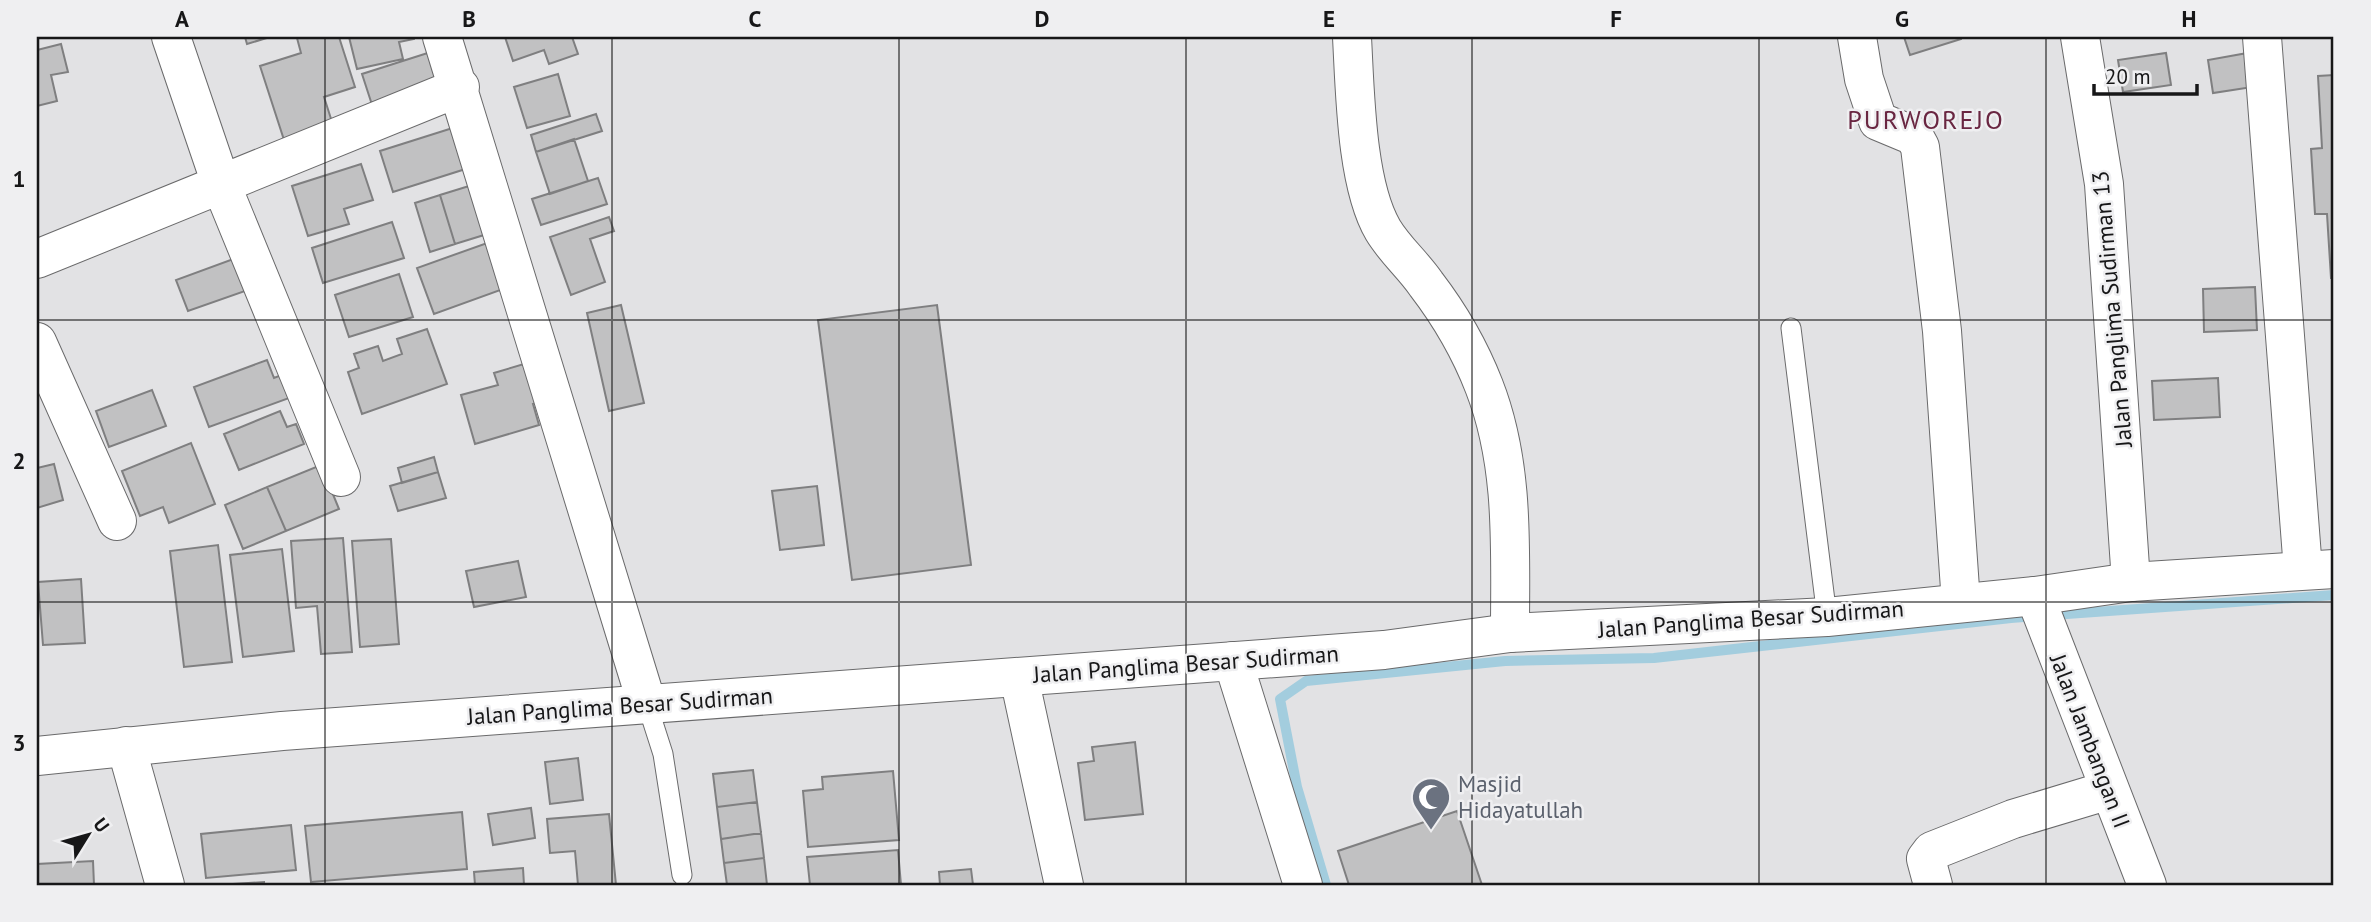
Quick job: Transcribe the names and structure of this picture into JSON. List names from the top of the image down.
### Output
{
  "streets": {
    "street": ["Jalan Panglima Sudirman 13", "Jalan Panglima Besar Sudirman", "Jalan Jambangan II"]
  },
  "crossings": [
    ["Jalan Panglima Sudirman 13", "Jalan Panglima Besar Sudirman"],
    ["Jalan Panglima Besar Sudirman", "Jalan Jambangan II"]
  ],
  "districts": ["PURWOREJO"],
  "places": {
    "mosque": ["Masjid Hidayatullah"]
  },
  "scale_bar": "20 m",
  "north": "top right",
  "grid": {
    "columns": [
      "A",
      "B",
      "C",
      "D",
      "E",
      "F",
      "G",
      "H"
    ],
    "rows": ["1", "2", "3"]
  }
}
